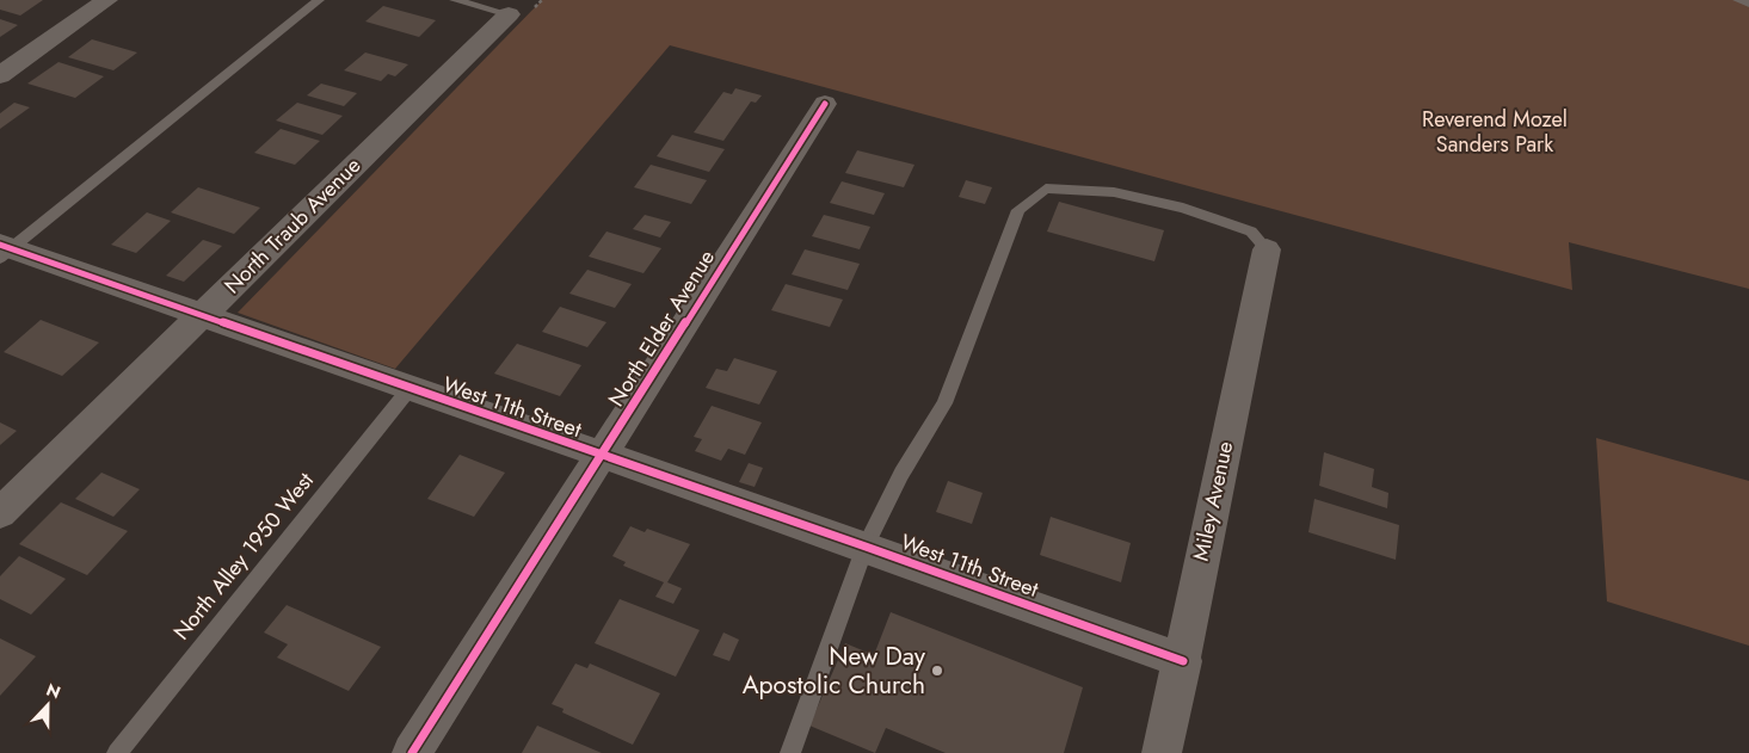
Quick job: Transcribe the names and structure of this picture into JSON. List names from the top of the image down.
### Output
{
  "streets": {
    "street": [
      "North Traub Avenue",
      "North Elder Avenue",
      "West 11th Street",
      "Miley Avenue"
    ],
    "lane": ["North Alley 1950 West"]
  },
  "crossings": [
    ["North Traub Avenue", "West 11th Street"],
    ["North Elder Avenue", "West 11th Street"],
    ["West 11th Street", "Miley Avenue"],
    ["West 11th Street", "North Alley 1950 West"]
  ],
  "parks": ["Reverend Mozel Sanders Park"],
  "places": ["New Day Apostolic Church"],
  "north": "top"
}
